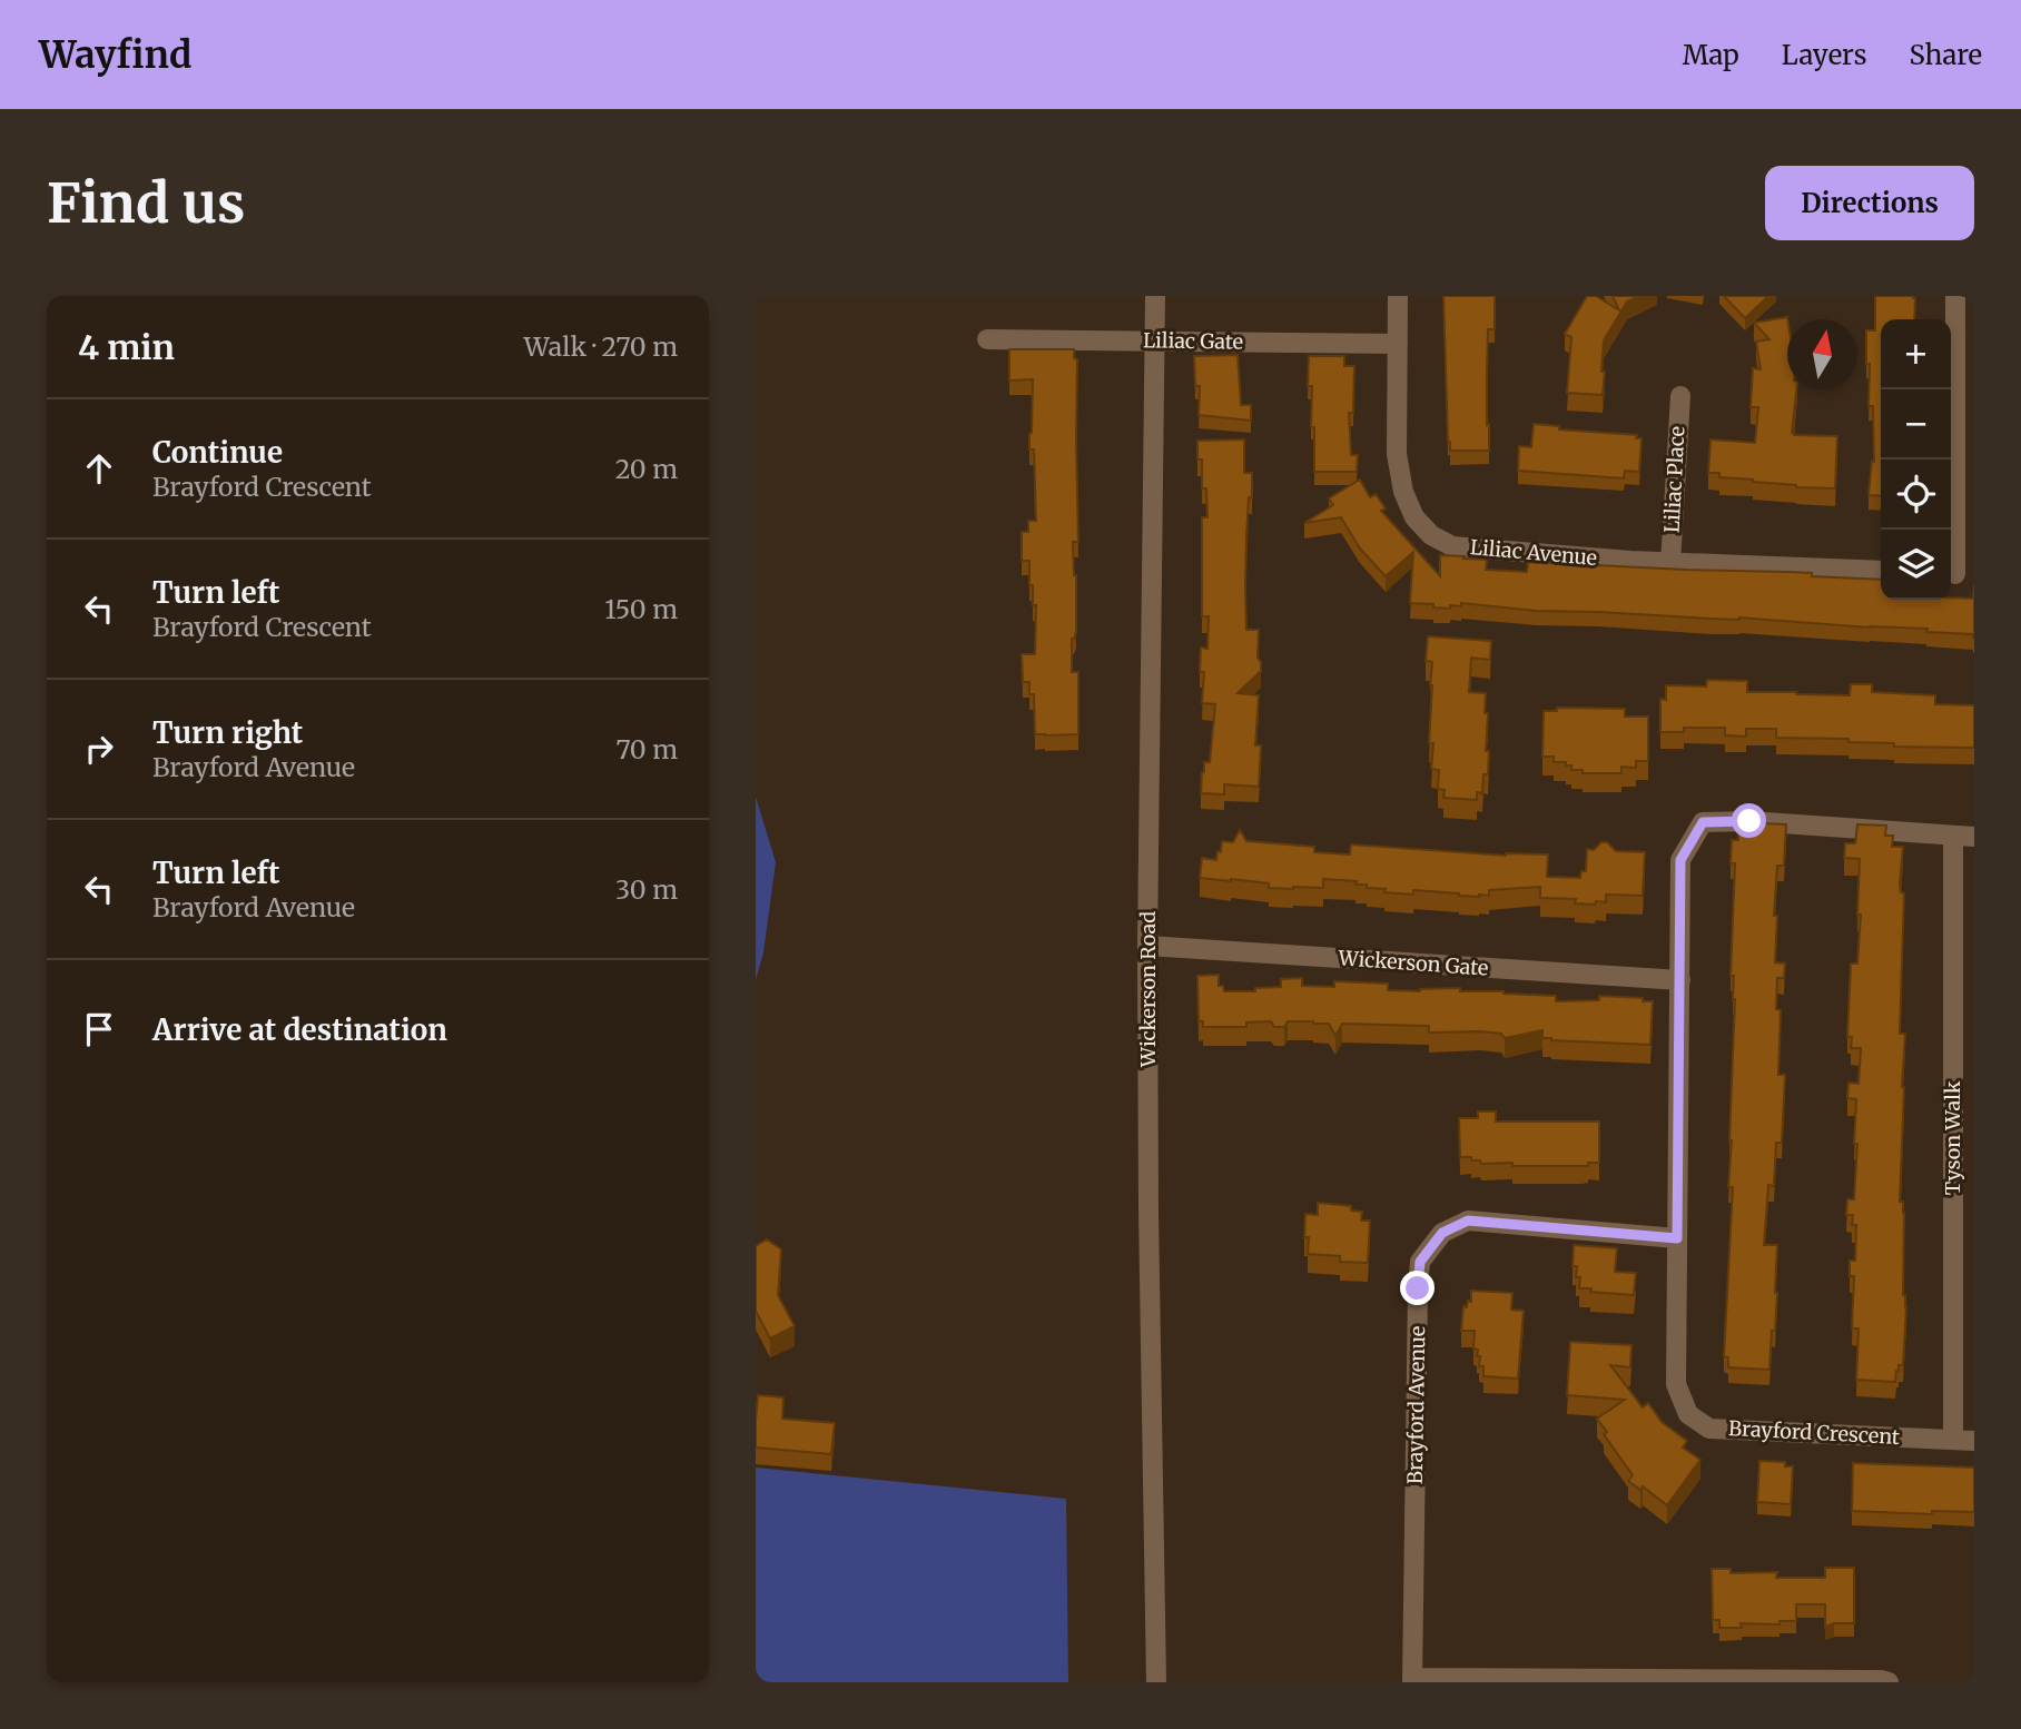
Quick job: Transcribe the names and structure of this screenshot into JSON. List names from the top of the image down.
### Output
{
  "streets": {
    "street": [
      "Liliac Gate",
      "Liliac Place",
      "Liliac Avenue",
      "Wickerson Gate",
      "Wickerson Road",
      "Tyson Walk",
      "Brayford Avenue",
      "Brayford Crescent"
    ]
  },
  "crossings": [
    ["Liliac Gate", "Liliac Avenue"],
    ["Liliac Gate", "Wickerson Road"],
    ["Liliac Place", "Liliac Avenue"],
    ["Wickerson Gate", "Wickerson Road"],
    ["Wickerson Gate", "Brayford Crescent"],
    ["Tyson Walk", "Brayford Crescent"],
    ["Brayford Avenue", "Brayford Crescent"]
  ],
  "north": "top",
  "page": {
    "header": "Wayfind",
    "nav": ["Map", "Layers", "Share"],
    "buttons": "Directions",
    "title": "Find us",
    "heading": ["4 min", "Walk · 270 m"],
    "map_buttons": ["+", "−"],
    "list": [
      ["Continue", "Brayford Crescent", "20 m"],
      ["Turn left", "Brayford Crescent", "150 m"],
      ["Turn right", "Brayford Avenue", "70 m"],
      ["Turn left", "Brayford Avenue", "30 m"],
      "Arrive at destination"
    ]
  }
}
